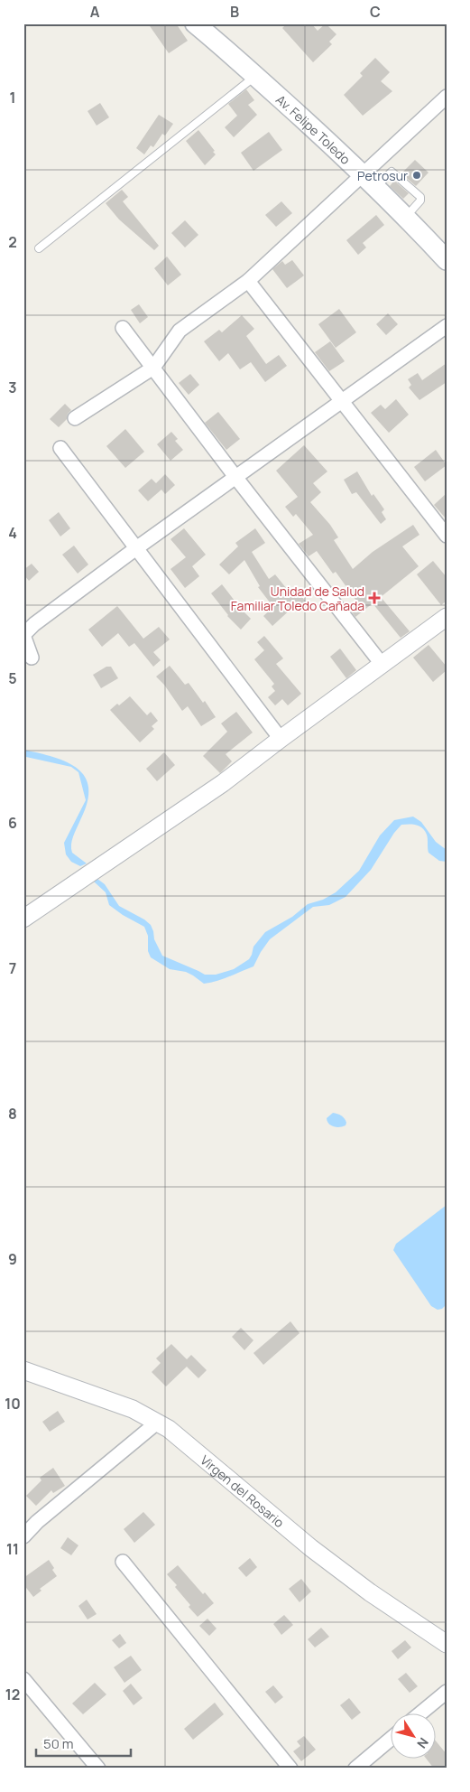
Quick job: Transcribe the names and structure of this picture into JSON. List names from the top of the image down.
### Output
{
  "streets": {
    "main road": ["Av. Felipe Toledo"],
    "street": ["Virgen del Rosario"]
  },
  "places": {
    "other": ["Petrosur"],
    "health": ["Unidad de Salud Familiar Toledo Cañada"]
  },
  "scale_bar": "50 m",
  "north": "bottom right",
  "grid": {
    "columns": ["A", "B", "C"],
    "rows": [
      "1",
      "2",
      "3",
      "4",
      "5",
      "6",
      "7",
      "8",
      "9",
      "10",
      "11",
      "12"
    ]
  }
}
